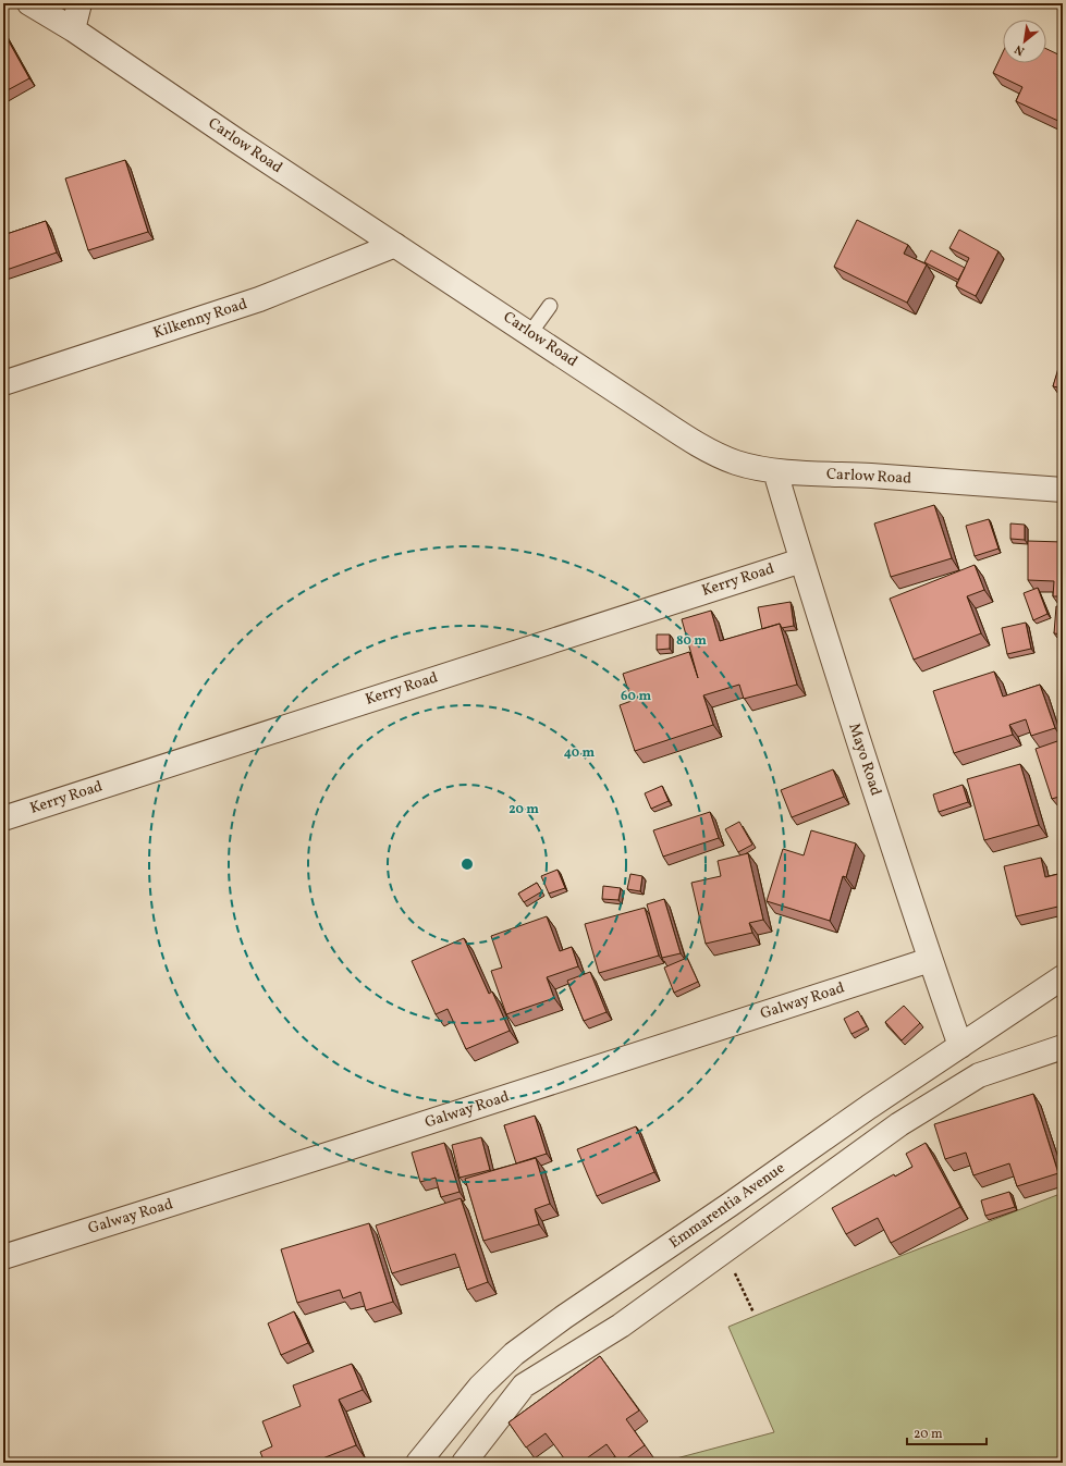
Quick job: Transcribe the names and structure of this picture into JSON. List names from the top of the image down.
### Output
{
  "streets": {
    "street": [
      "Carlow Road",
      "Kilkenny Road",
      "Kerry Road",
      "Mayo Road",
      "Galway Road",
      "Emmarentia Avenue"
    ]
  },
  "crossings": [
    ["Carlow Road", "Kilkenny Road"],
    ["Carlow Road", "Mayo Road"],
    ["Kerry Road", "Mayo Road"],
    ["Mayo Road", "Galway Road"],
    ["Mayo Road", "Emmarentia Avenue"]
  ],
  "scale_bar": "20 m",
  "north": "bottom left",
  "rings": [
    "80 m",
    "60 m",
    "40 m",
    "20 m"
  ]
}
